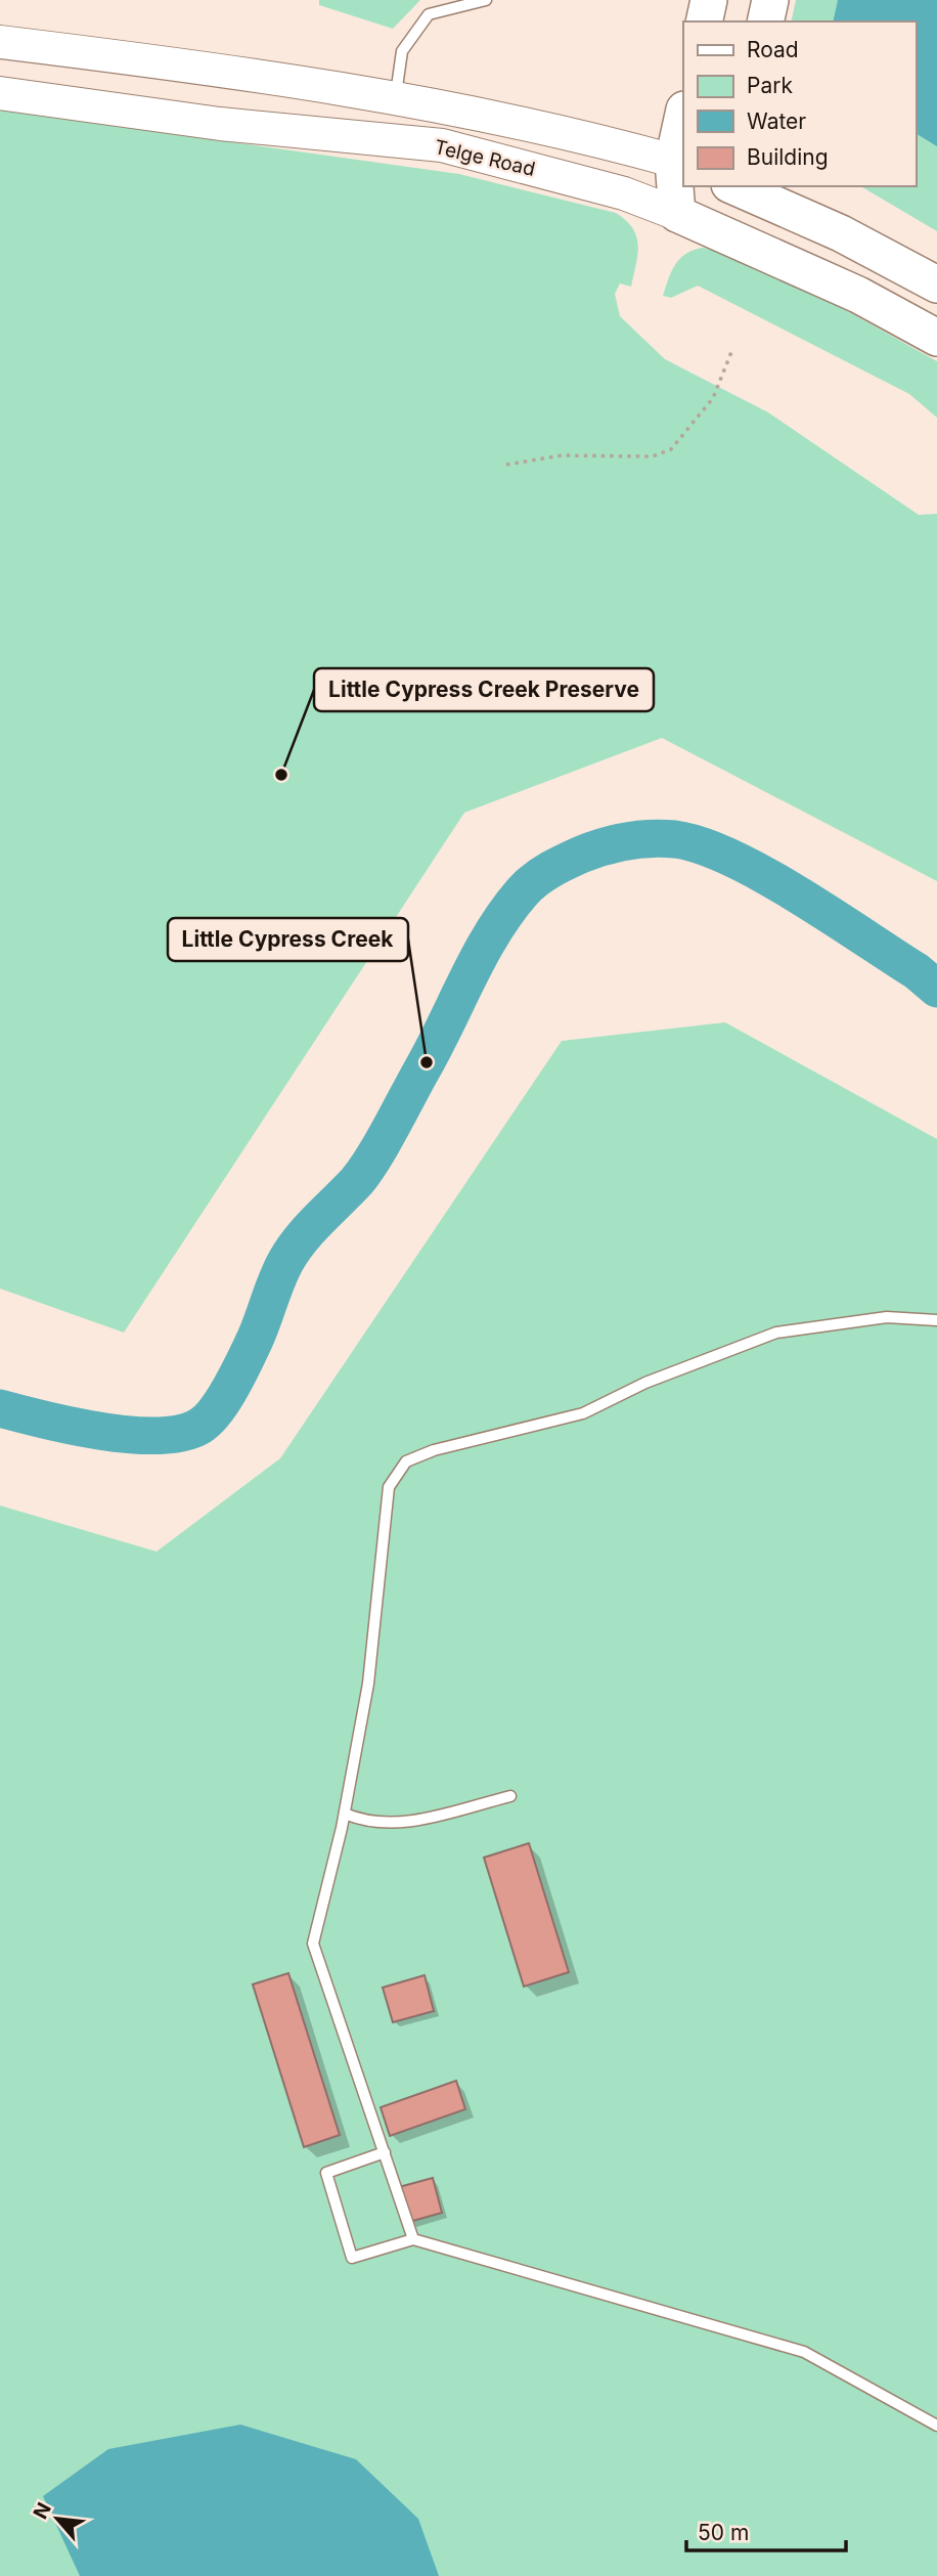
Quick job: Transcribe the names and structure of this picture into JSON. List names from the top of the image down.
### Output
{
  "streets": {
    "main road": ["Telge Road"]
  },
  "places": ["Little Cypress Creek Preserve", "Little Cypress Creek"],
  "legend": [
    "Road",
    "Park",
    "Water",
    "Building"
  ],
  "scale_bar": "50 m",
  "north": "top left"
}
